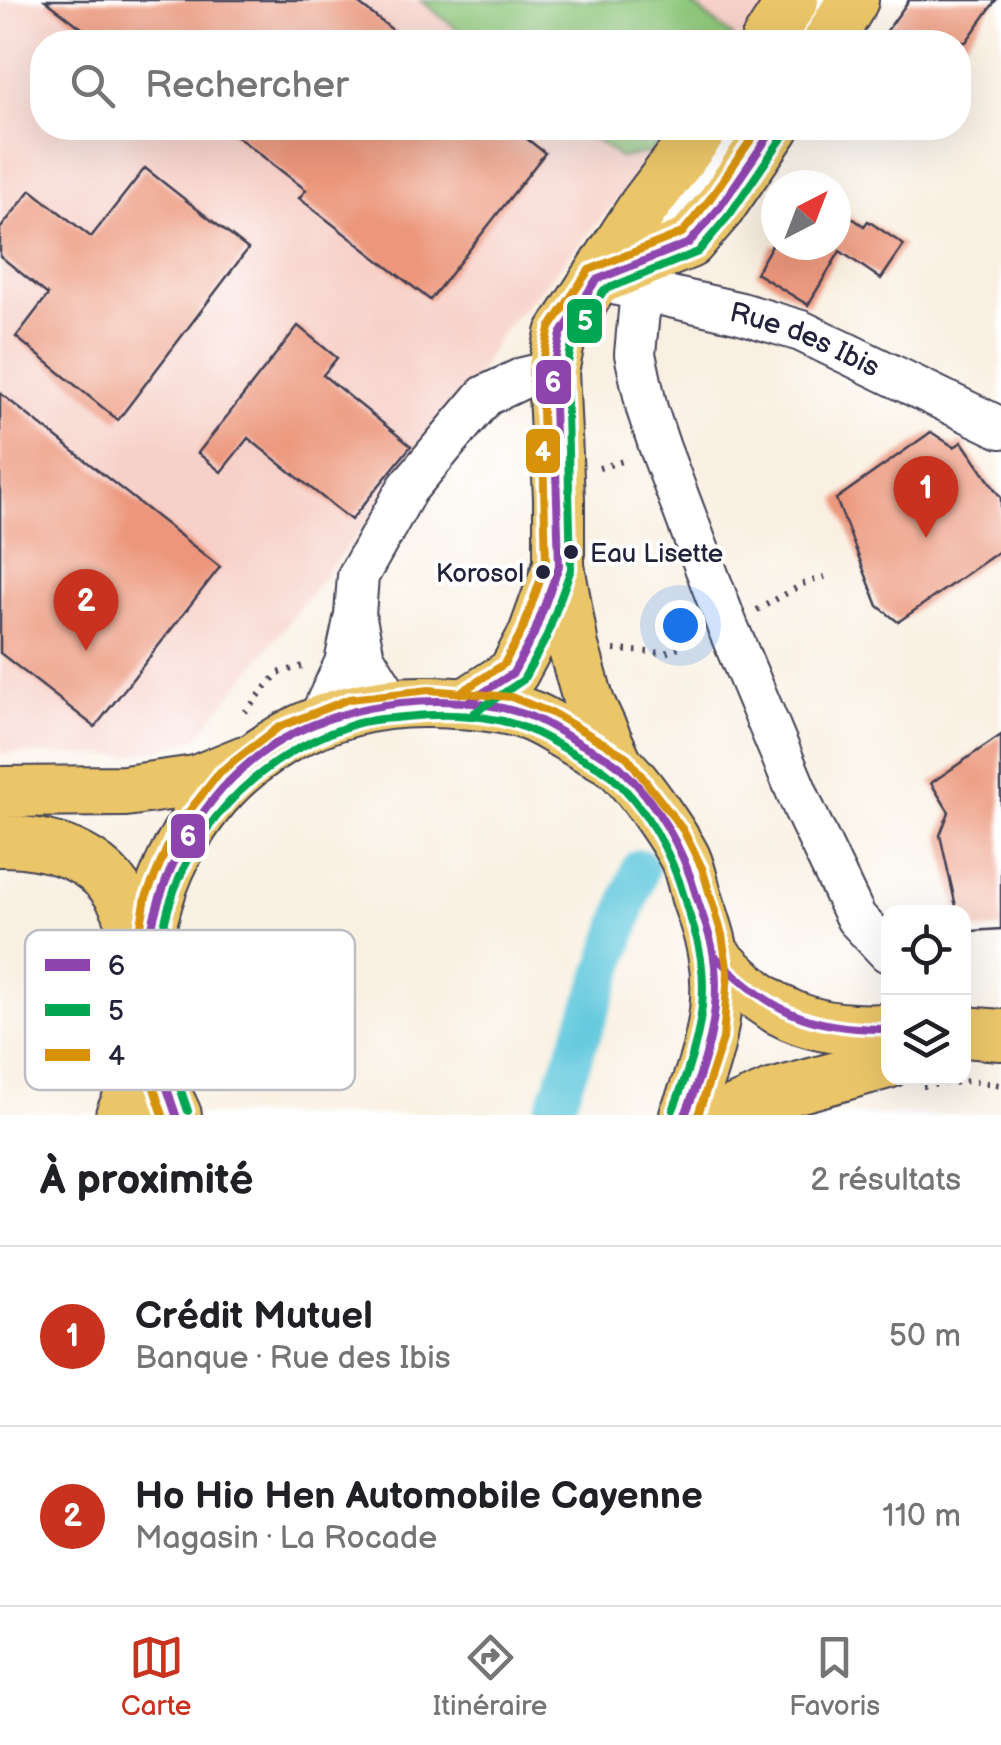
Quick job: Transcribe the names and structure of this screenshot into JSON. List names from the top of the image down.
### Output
{
  "streets": {
    "street": ["Rue des Ibis"]
  },
  "places": ["Eau Lisette", "Korosol"],
  "lines": ["transit line 6", "transit line 5", "transit line 4"],
  "legend": ["6", "5", "4"],
  "north": "top right",
  "page": {
    "search": "Rechercher",
    "pins": ["1", "2"],
    "heading": ["À proximité", "2 résultats"],
    "list": [
      {
        "mark": "1",
        "name": "Crédit Mutuel",
        "note": "Banque · Rue des Ibis",
        "value": "50 m"
      },
      {
        "mark": "2",
        "name": "Ho Hio Hen Automobile Cayenne",
        "note": "Magasin · La Rocade",
        "value": "110 m"
      }
    ],
    "nav": ["Carte", "Itinéraire", "Favoris"]
  }
}
